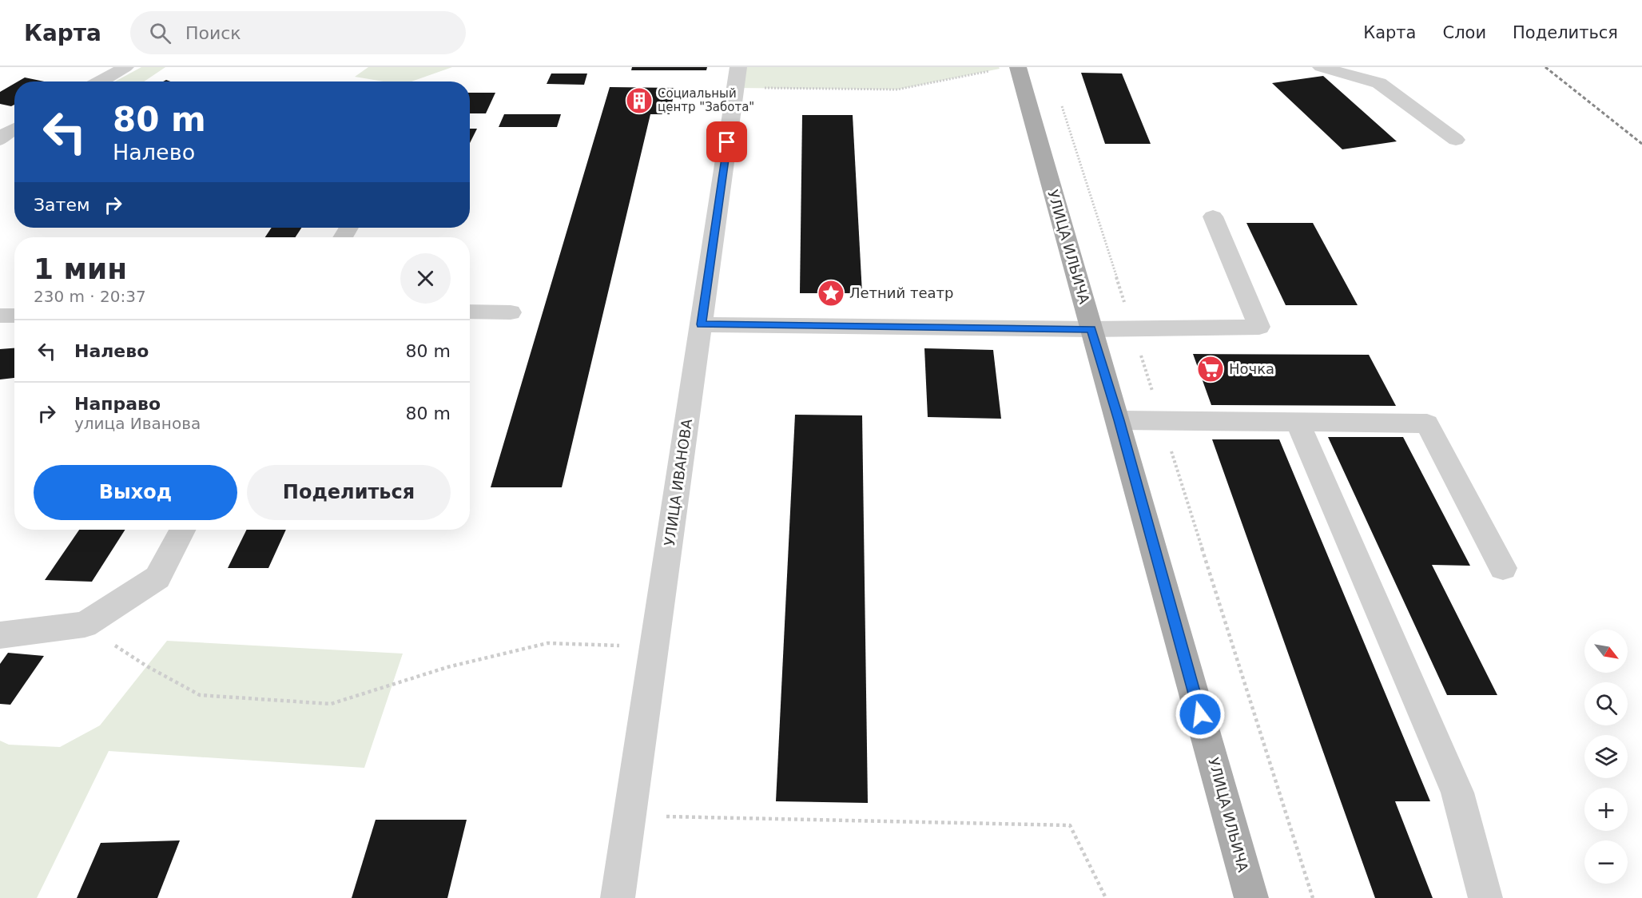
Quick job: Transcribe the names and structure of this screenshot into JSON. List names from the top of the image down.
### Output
{
  "streets": {
    "main road": ["УЛИЦА ИЛЬИЧА"],
    "street": ["УЛИЦА ИВАНОВА"]
  },
  "places": {
    "building": ["Социальный центр \"Забота\""],
    "place": ["Летний театр"],
    "supermarket": ["Ночка"]
  },
  "north": "bottom right",
  "page": {
    "header": "Карта",
    "search": "Поиск",
    "nav": ["Карта", "Слои", "Поделиться"],
    "turn": ["80 m", "Налево"],
    "then": "Затем",
    "heading": ["1 мин", "230 m · 20:37"],
    "list": [
      {
        "name": "Налево",
        "value": "80 m"
      },
      {
        "name": "Направо",
        "note": "улица Иванова",
        "value": "80 m"
      }
    ],
    "buttons": ["Выход", "Поделиться"],
    "map_buttons": ["+", "−"]
  }
}
